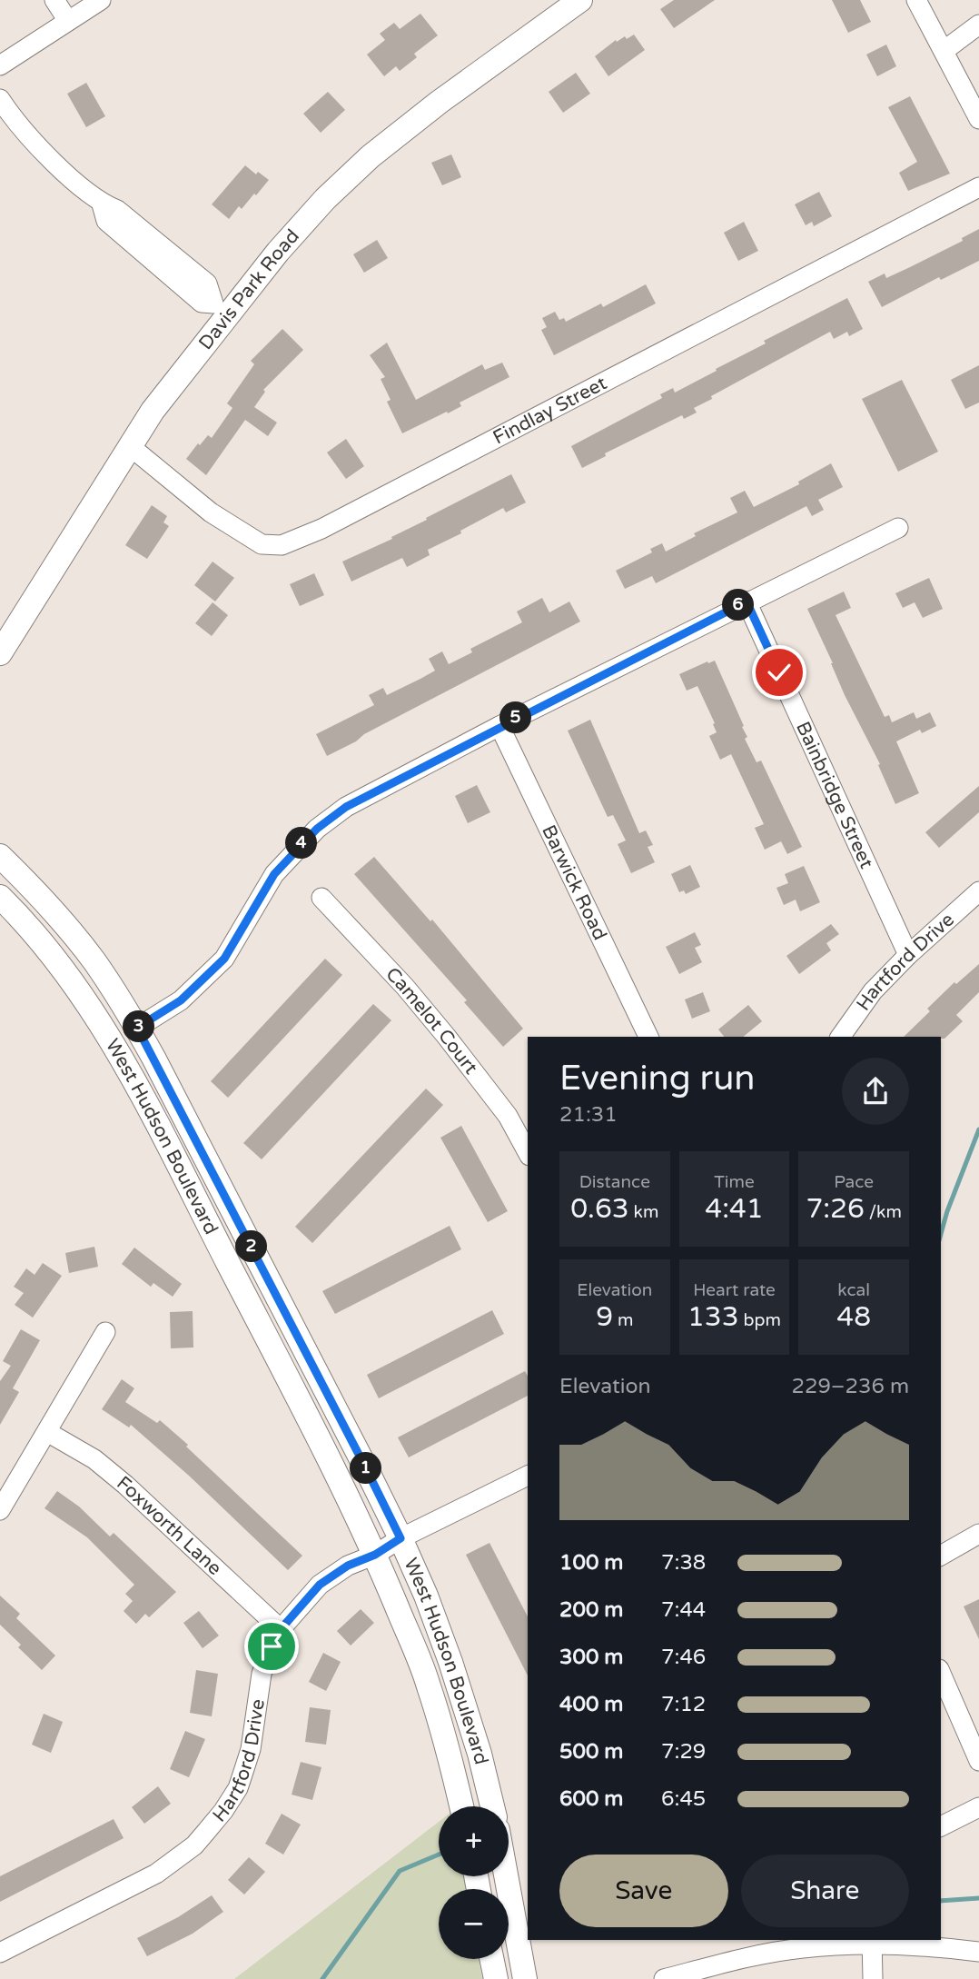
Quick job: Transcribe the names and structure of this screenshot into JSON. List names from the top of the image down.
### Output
{
  "streets": {
    "main road": ["Davis Park Road", "West Hudson Boulevard"],
    "street": [
      "Findlay Street",
      "Bainbridge Street",
      "Barwick Road",
      "Hartford Drive",
      "Camelot Court",
      "Foxworth Lane"
    ]
  },
  "crossings": [
    ["Davis Park Road", "Findlay Street"],
    ["Bainbridge Street", "Hartford Drive"],
    ["Hartford Drive", "West Hudson Boulevard"],
    ["Hartford Drive", "Foxworth Lane"]
  ],
  "page": {
    "pins": [
      "6",
      "5",
      "4",
      "3",
      "2",
      "1"
    ],
    "heading": ["Evening run", "21:31"],
    "stats": [
      ["Distance", "0.63 km"],
      ["Time", "4:41"],
      ["Pace", "7:26 /km"],
      ["Elevation", "9 m"],
      ["Heart rate", "133 bpm"],
      ["kcal", "48"]
    ],
    "chart": ["Elevation", "229–236 m"],
    "list": [
      {
        "name": "100 m",
        "note": "7:38"
      },
      {
        "name": "200 m",
        "note": "7:44"
      },
      {
        "name": "300 m",
        "note": "7:46"
      },
      {
        "name": "400 m",
        "note": "7:12"
      },
      {
        "name": "500 m",
        "note": "7:29"
      },
      {
        "name": "600 m",
        "note": "6:45"
      }
    ],
    "map_buttons": ["+", "−"],
    "buttons": ["Save", "Share"]
  }
}
